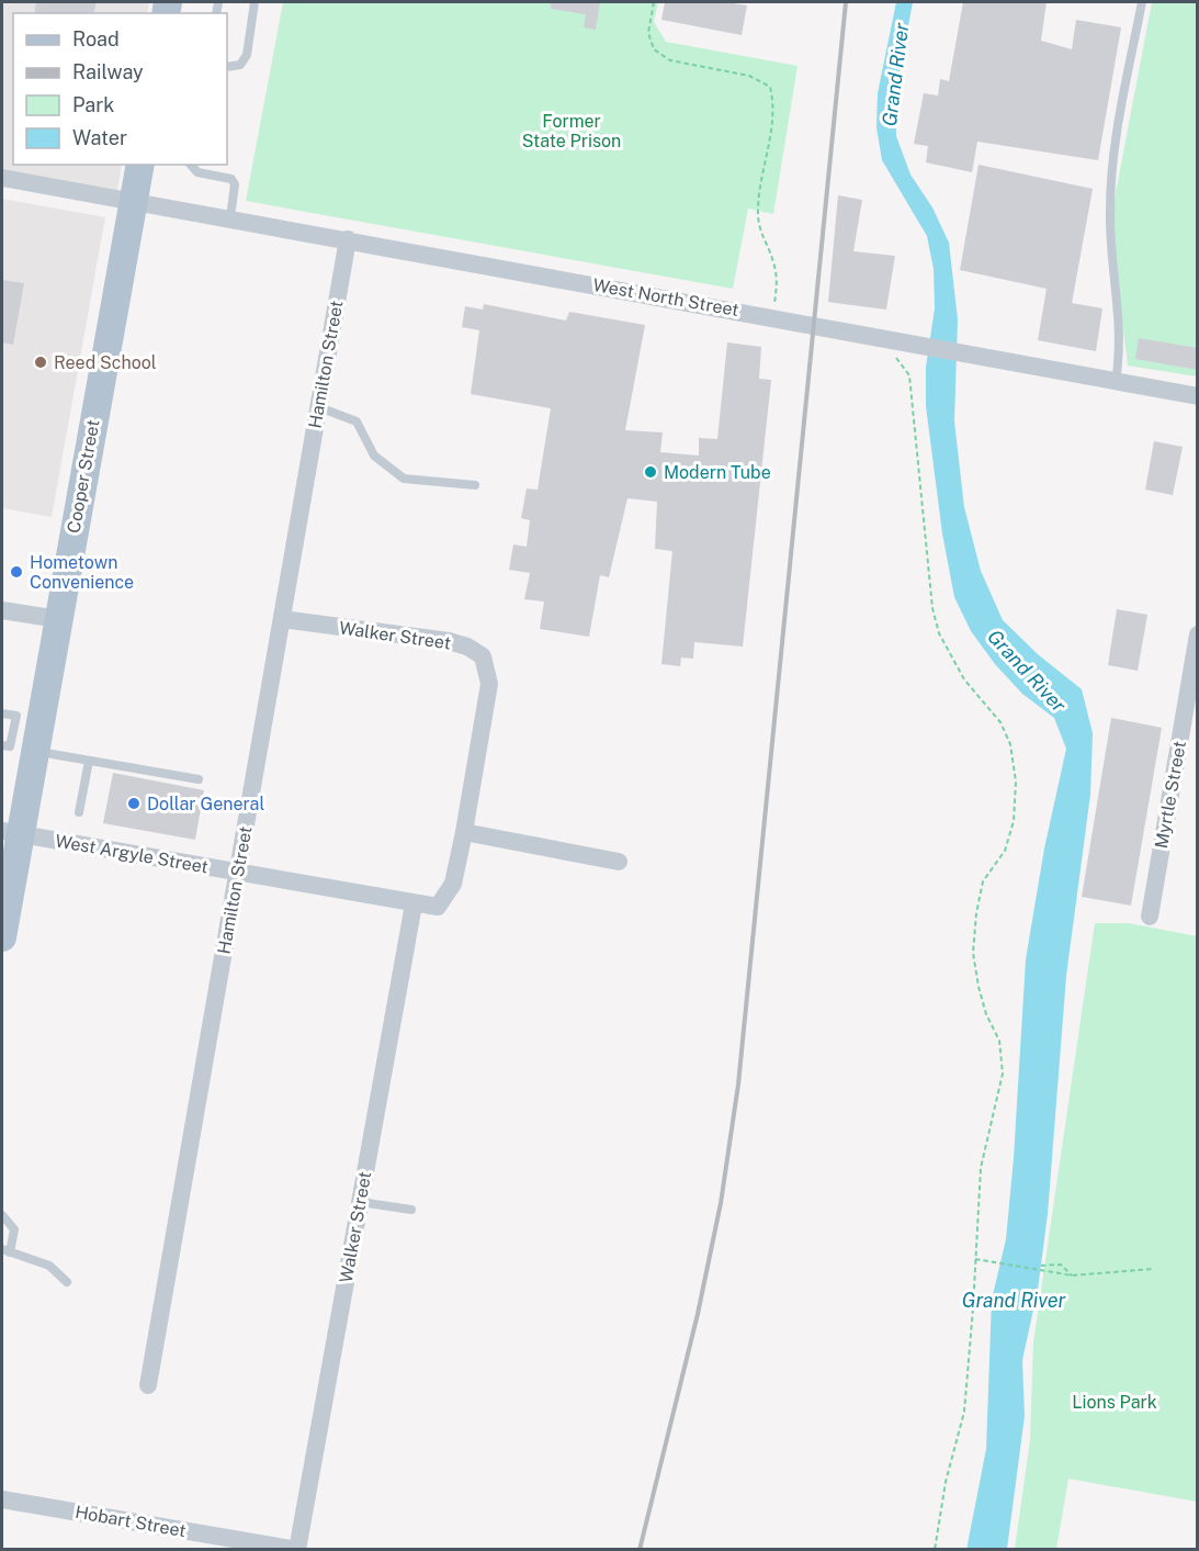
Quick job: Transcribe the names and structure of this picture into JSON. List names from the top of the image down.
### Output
{
  "streets": {
    "main road": ["Cooper Street"],
    "street": [
      "West North Street",
      "Hamilton Street",
      "Walker Street",
      "Myrtle Street",
      "West Argyle Street",
      "Hobart Street"
    ]
  },
  "crossings": [
    ["West North Street", "Hamilton Street"],
    ["West North Street", "Cooper Street"],
    ["Hamilton Street", "Walker Street"],
    ["Hamilton Street", "West Argyle Street"],
    ["Cooper Street", "West Argyle Street"],
    ["Walker Street", "West Argyle Street"],
    ["Walker Street", "Hobart Street"]
  ],
  "water": ["Grand River"],
  "parks": ["Former State Prison", "Lions Park"],
  "places": [
    "Reed School",
    "Modern Tube",
    "Hometown Convenience",
    "Dollar General"
  ],
  "legend": [
    "Road",
    "Railway",
    "Park",
    "Water"
  ]
}
